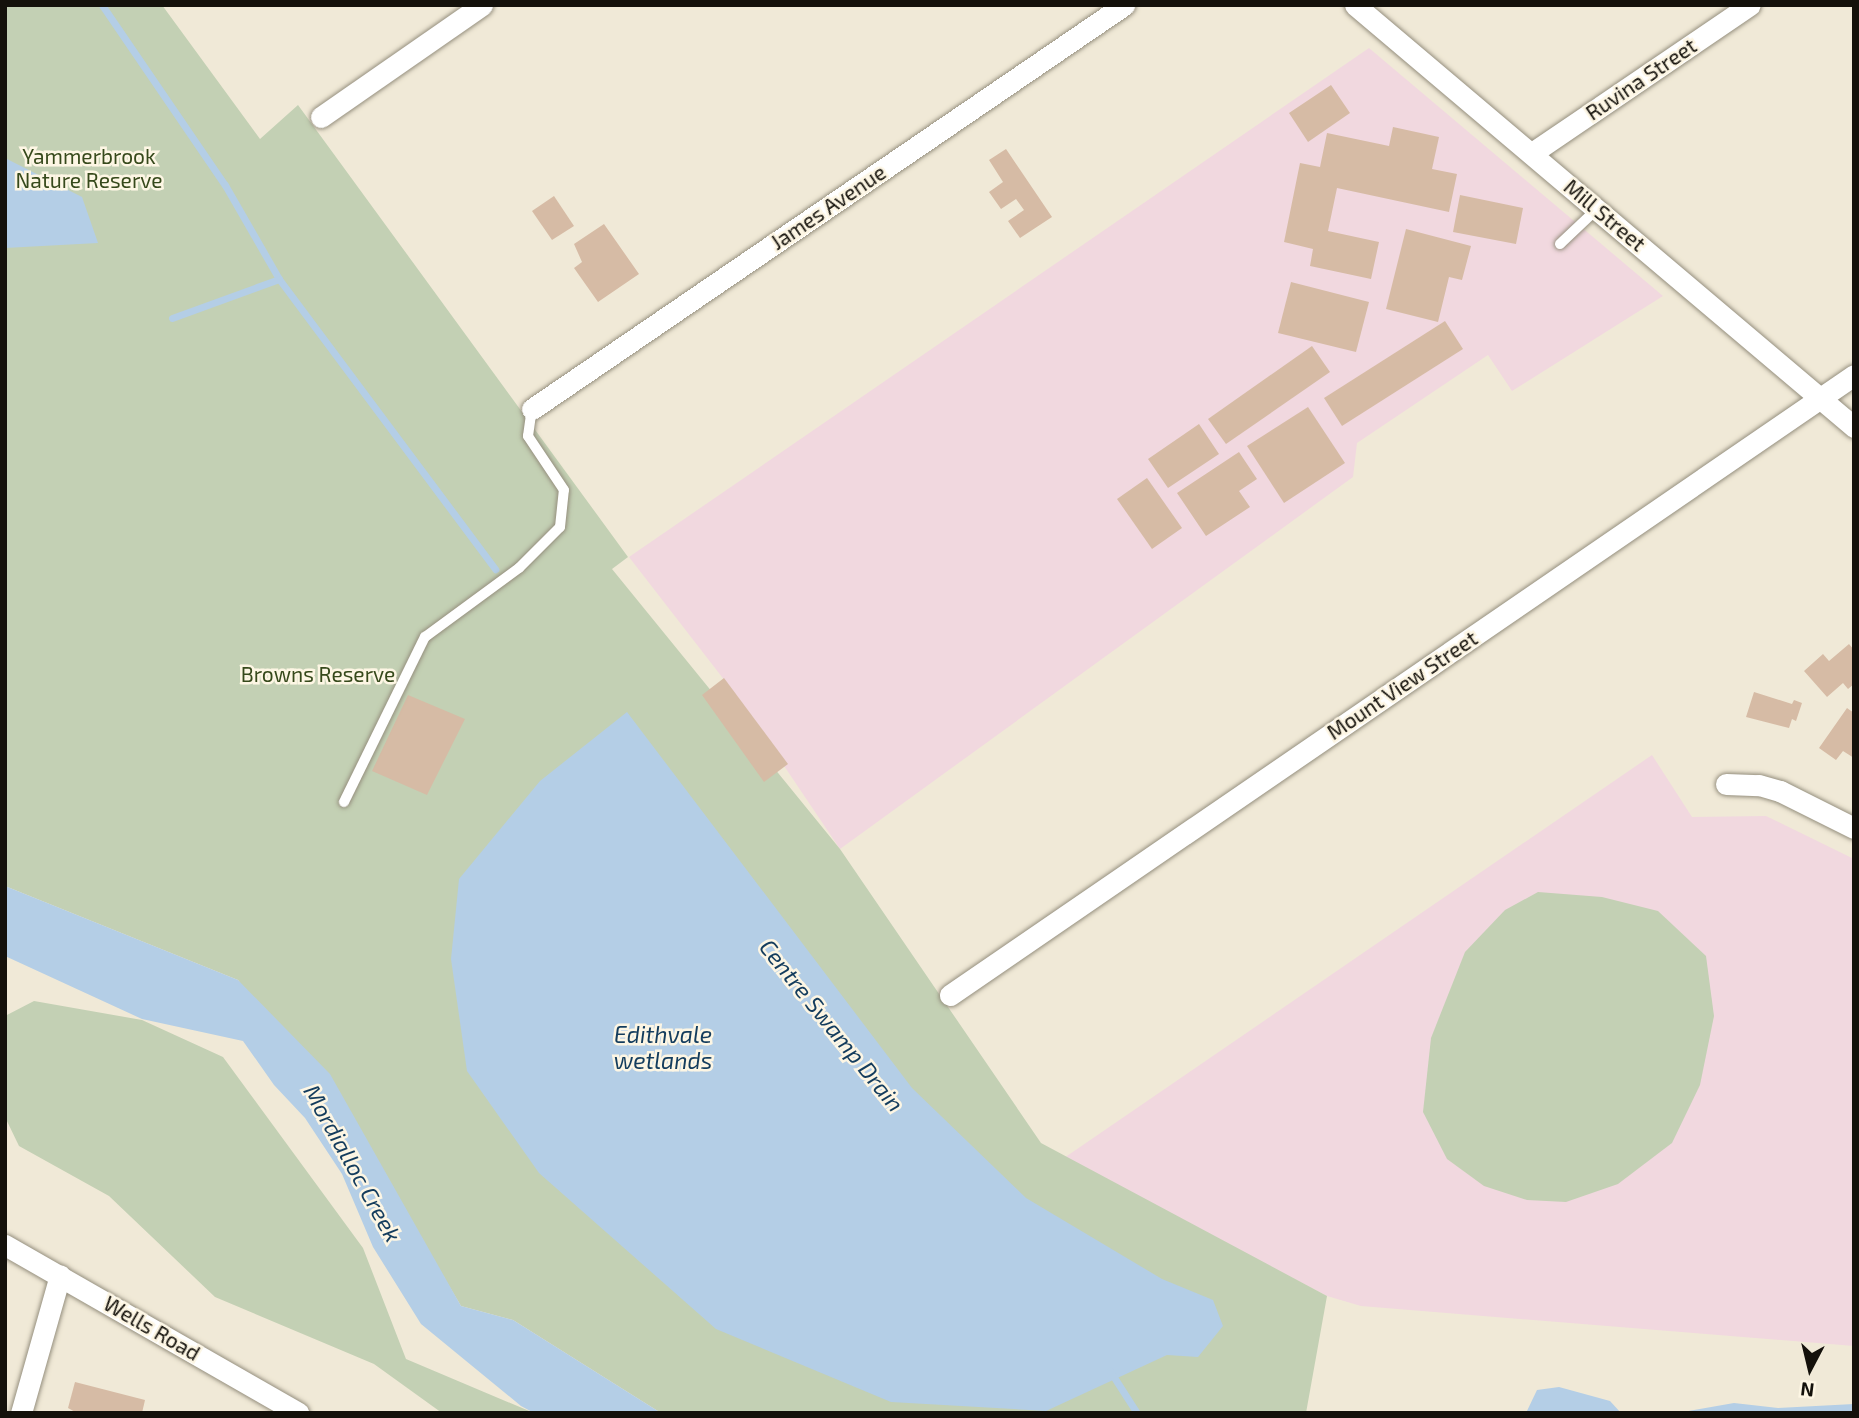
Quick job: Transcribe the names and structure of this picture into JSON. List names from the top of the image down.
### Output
{
  "streets": {
    "street": [
      "Ruvina Street",
      "James Avenue",
      "Mill Street",
      "Mount View Street",
      "Wells Road"
    ]
  },
  "crossings": [
    ["Ruvina Street", "Mill Street"],
    ["Mill Street", "Mount View Street"]
  ],
  "water": ["Centre Swamp Drain", "Edithvale wetlands", "Mordialloc Creek"],
  "parks": ["Yammerbrook Nature Reserve", "Browns Reserve"],
  "north": "bottom"
}
